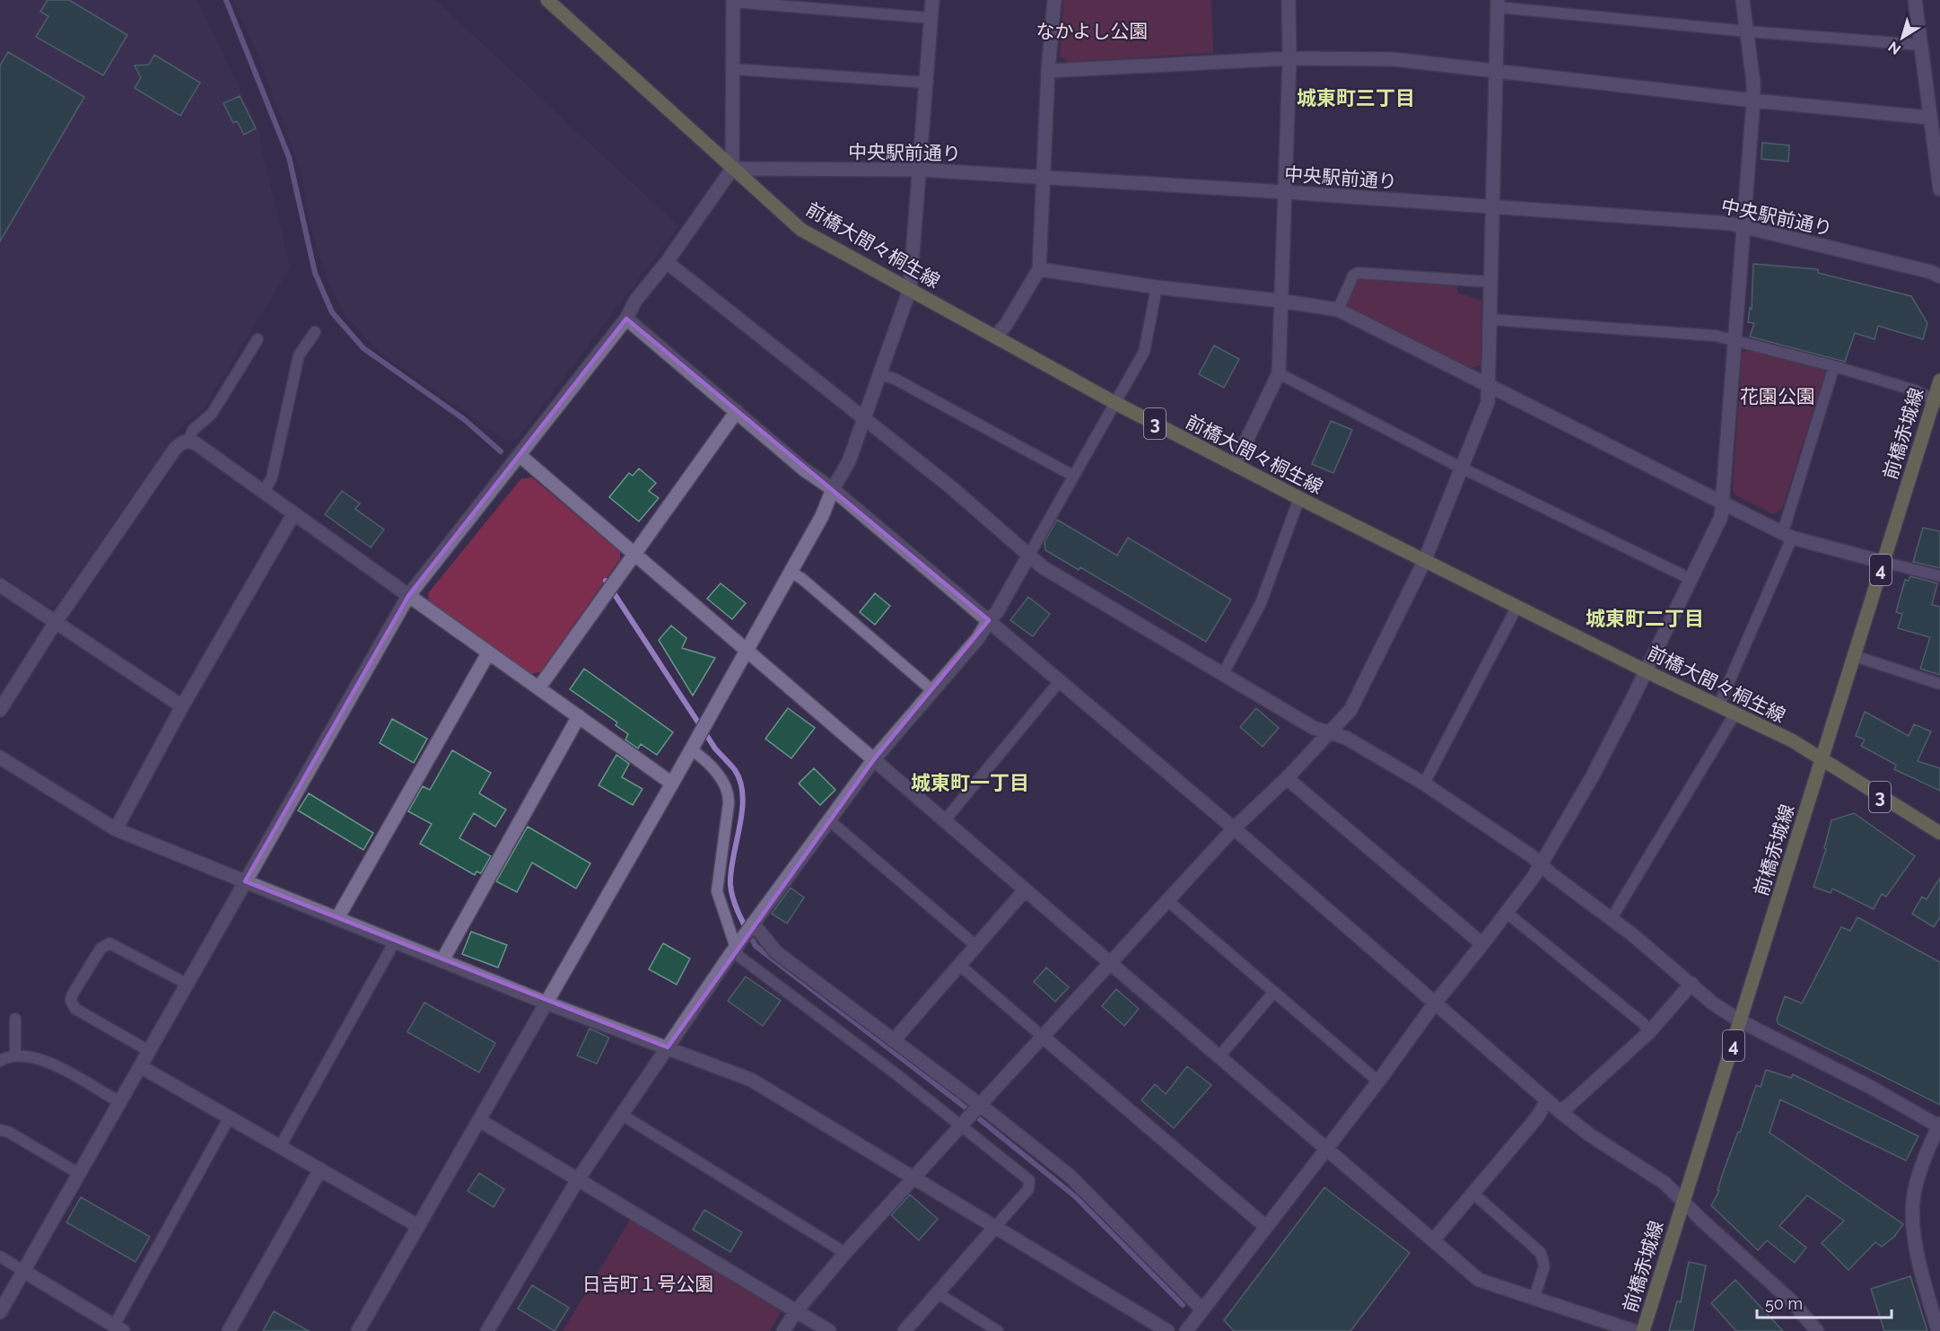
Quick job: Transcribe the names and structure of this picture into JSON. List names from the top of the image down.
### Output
{
  "streets": {
    "main road": [
      "前橋大間々桐生線",
      "3",
      "前橋赤城線",
      "4"
    ],
    "street": ["中央駅前通り"]
  },
  "crossings": [
    ["中央駅前通り", "前橋大間々桐生線"],
    ["前橋大間々桐生線", "前橋赤城線"]
  ],
  "districts": ["城東町三丁目", "城東町二丁目", "城東町一丁目"],
  "parks": ["なかよし公園", "花園公園", "日吉町１号公園"],
  "scale_bar": "50 m",
  "north": "bottom left"
}
